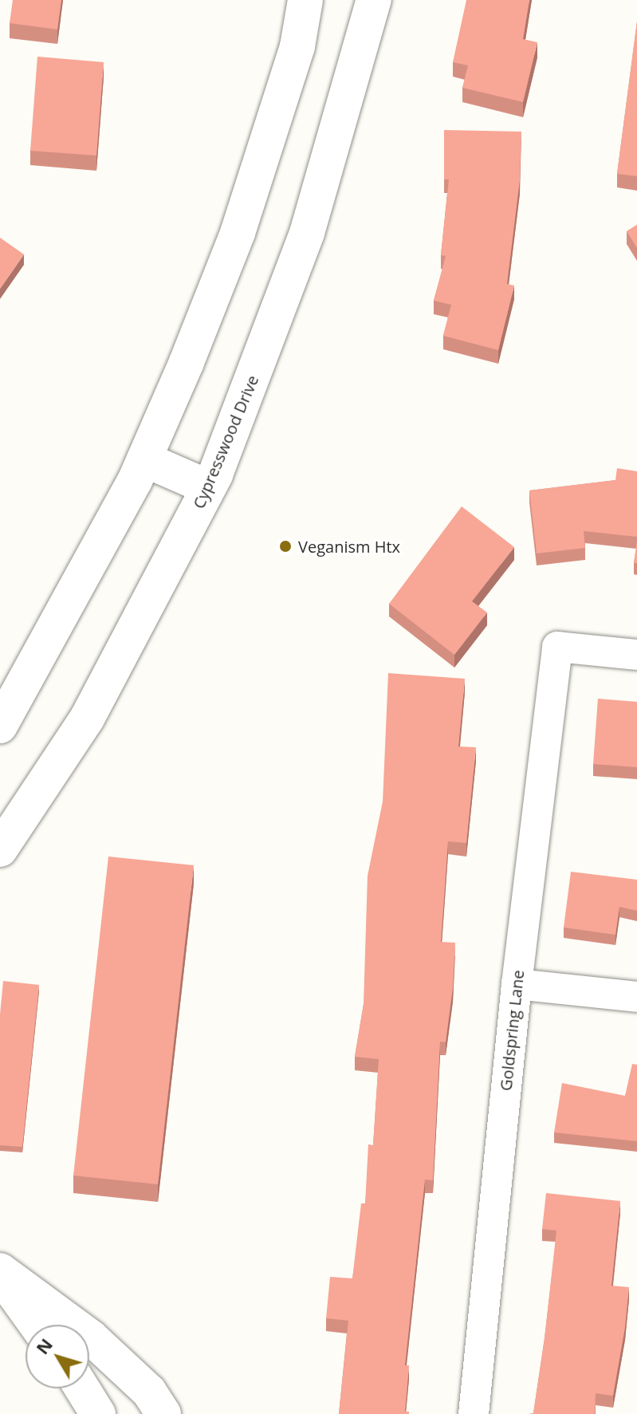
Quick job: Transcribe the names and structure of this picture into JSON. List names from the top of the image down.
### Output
{
  "streets": {
    "main road": ["Cypresswood Drive"],
    "street": ["Goldspring Lane"]
  },
  "places": ["Veganism Htx"],
  "north": "top left"
}
